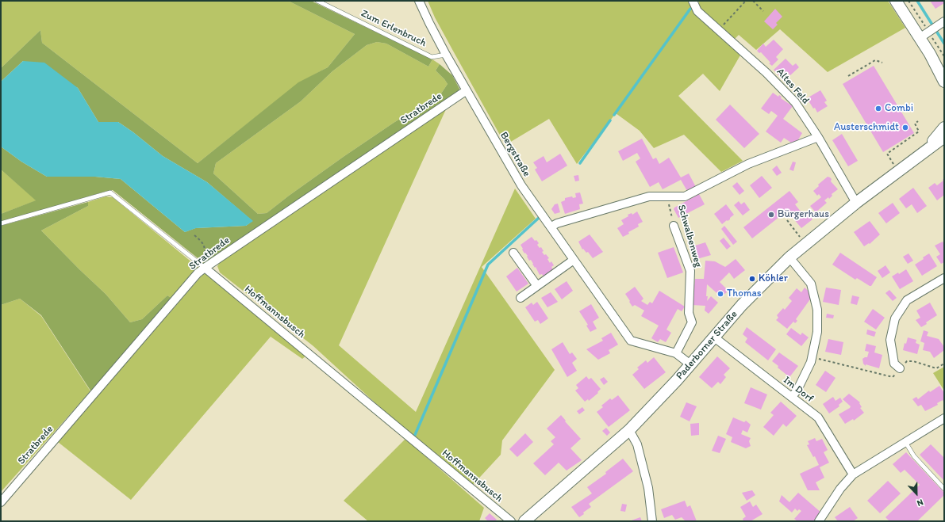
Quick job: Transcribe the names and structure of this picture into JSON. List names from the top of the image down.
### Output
{
  "streets": {
    "main road": ["Paderborner Straße"],
    "street": [
      "Altes Feld",
      "Stratbrede",
      "Bergstraße",
      "Schwalbenweg",
      "Hoffmannsbusch",
      "Im Dorf"
    ],
    "lane": ["Zum Erlenbruch"]
  },
  "crossings": [
    ["Zum Erlenbruch", "Bergstraße"],
    ["Altes Feld", "Schwalbenweg"],
    ["Altes Feld", "Paderborner Straße"],
    ["Stratbrede", "Bergstraße"],
    ["Stratbrede", "Hoffmannsbusch"],
    ["Bergstraße", "Schwalbenweg"],
    ["Bergstraße", "Paderborner Straße"],
    ["Paderborner Straße", "Im Dorf"]
  ],
  "places": [
    "Combi",
    "Austerschmidt",
    "Bürgerhaus",
    "Köhler",
    "Thomas"
  ],
  "north": "bottom"
}
